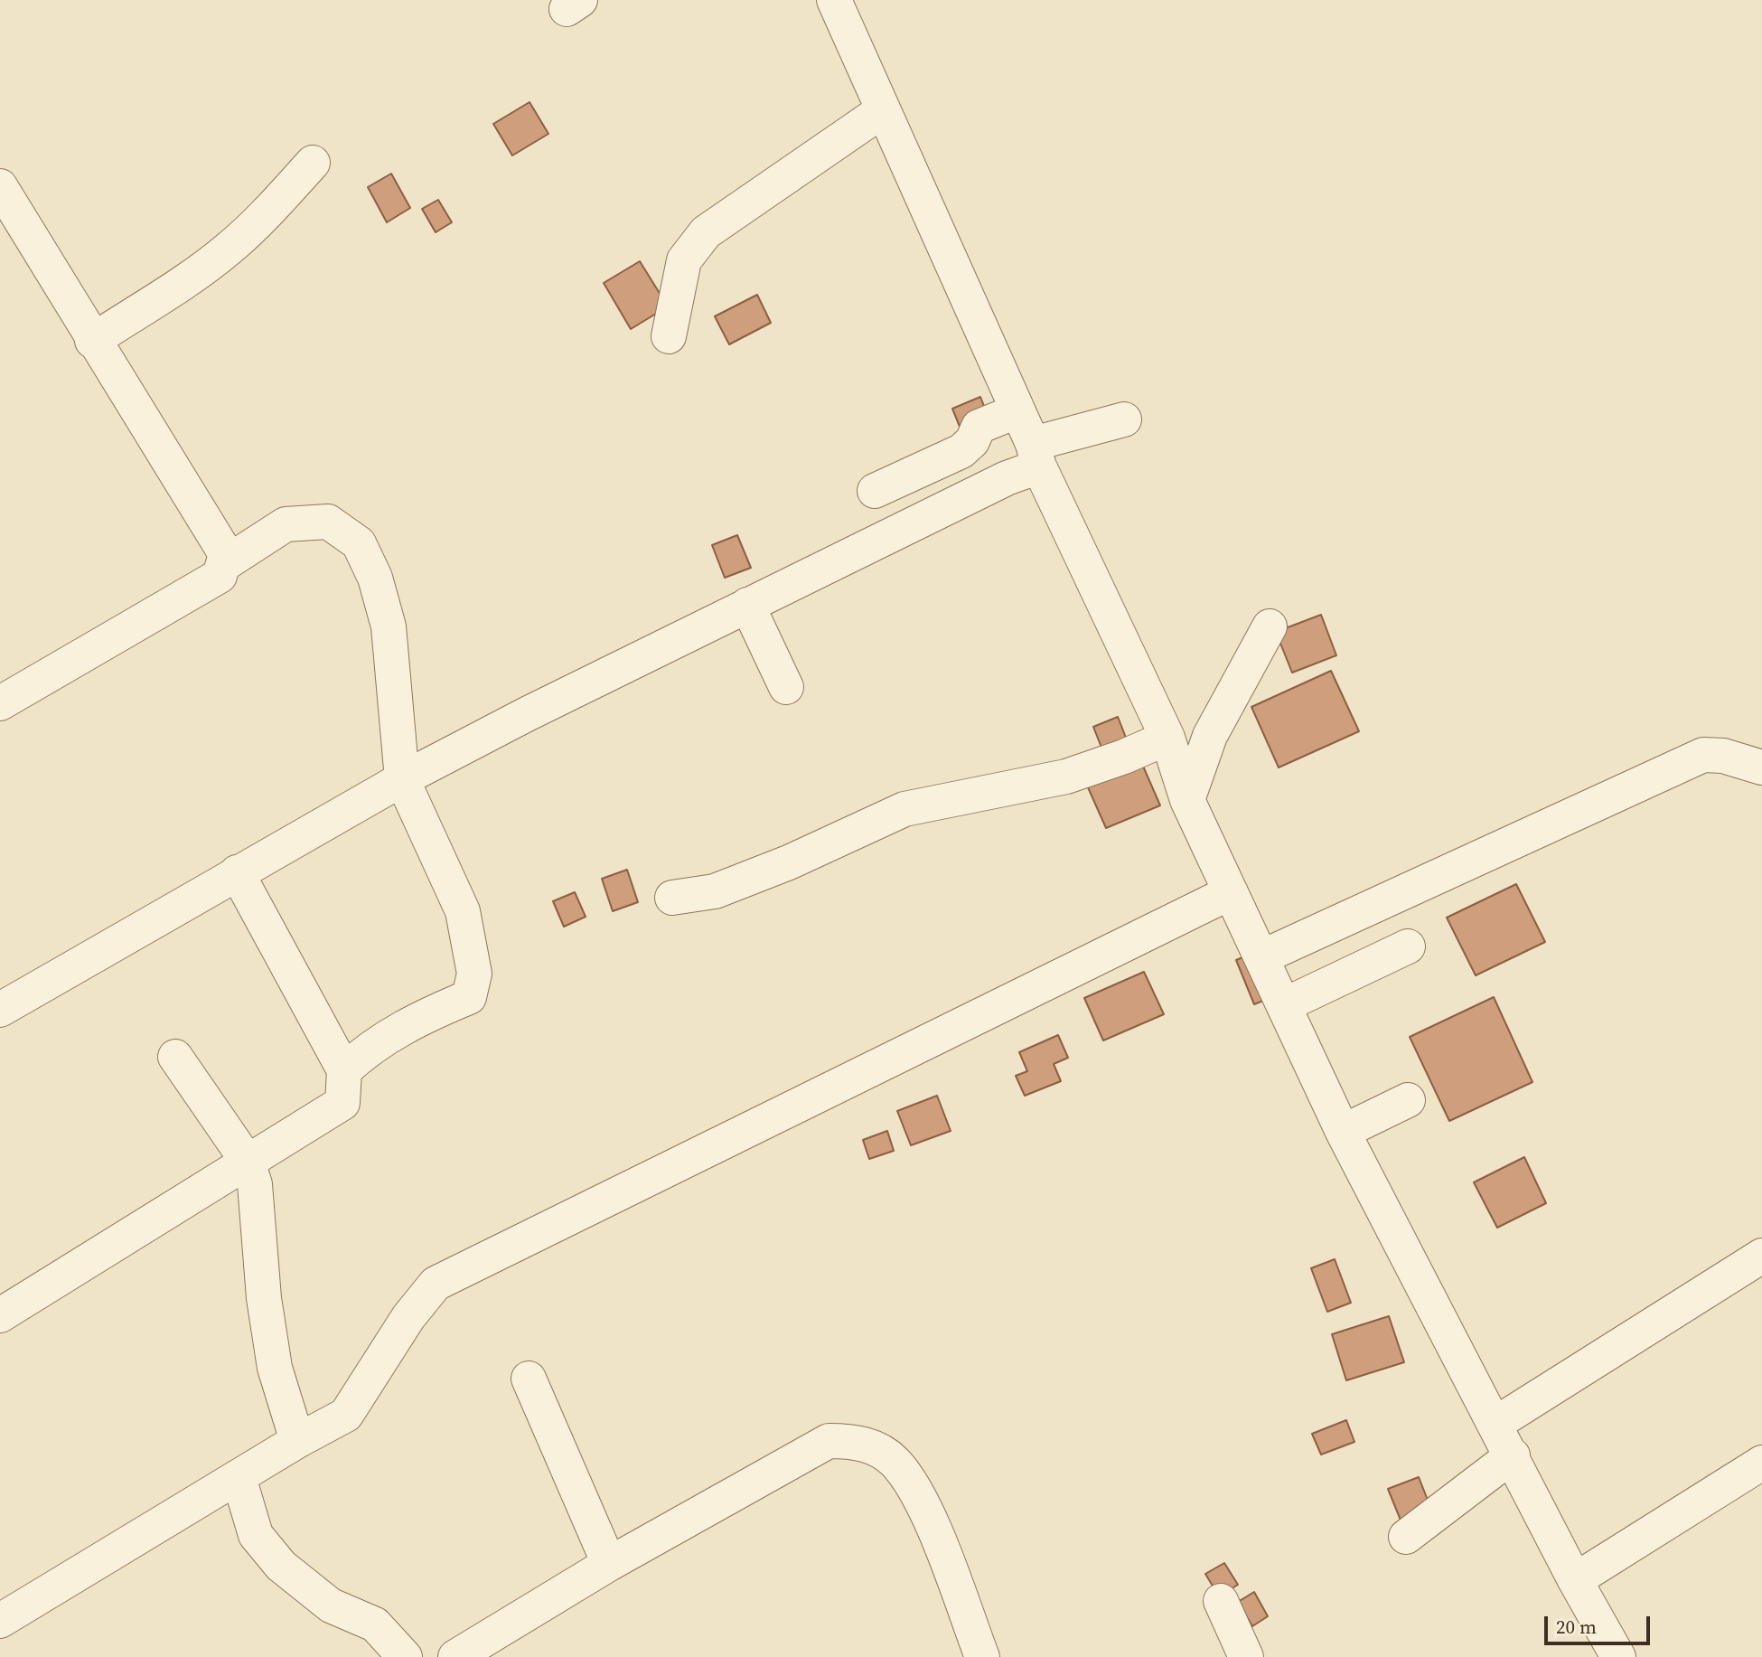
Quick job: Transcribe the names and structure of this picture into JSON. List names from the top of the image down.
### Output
{
  "scale_bar": "20 m"
}
